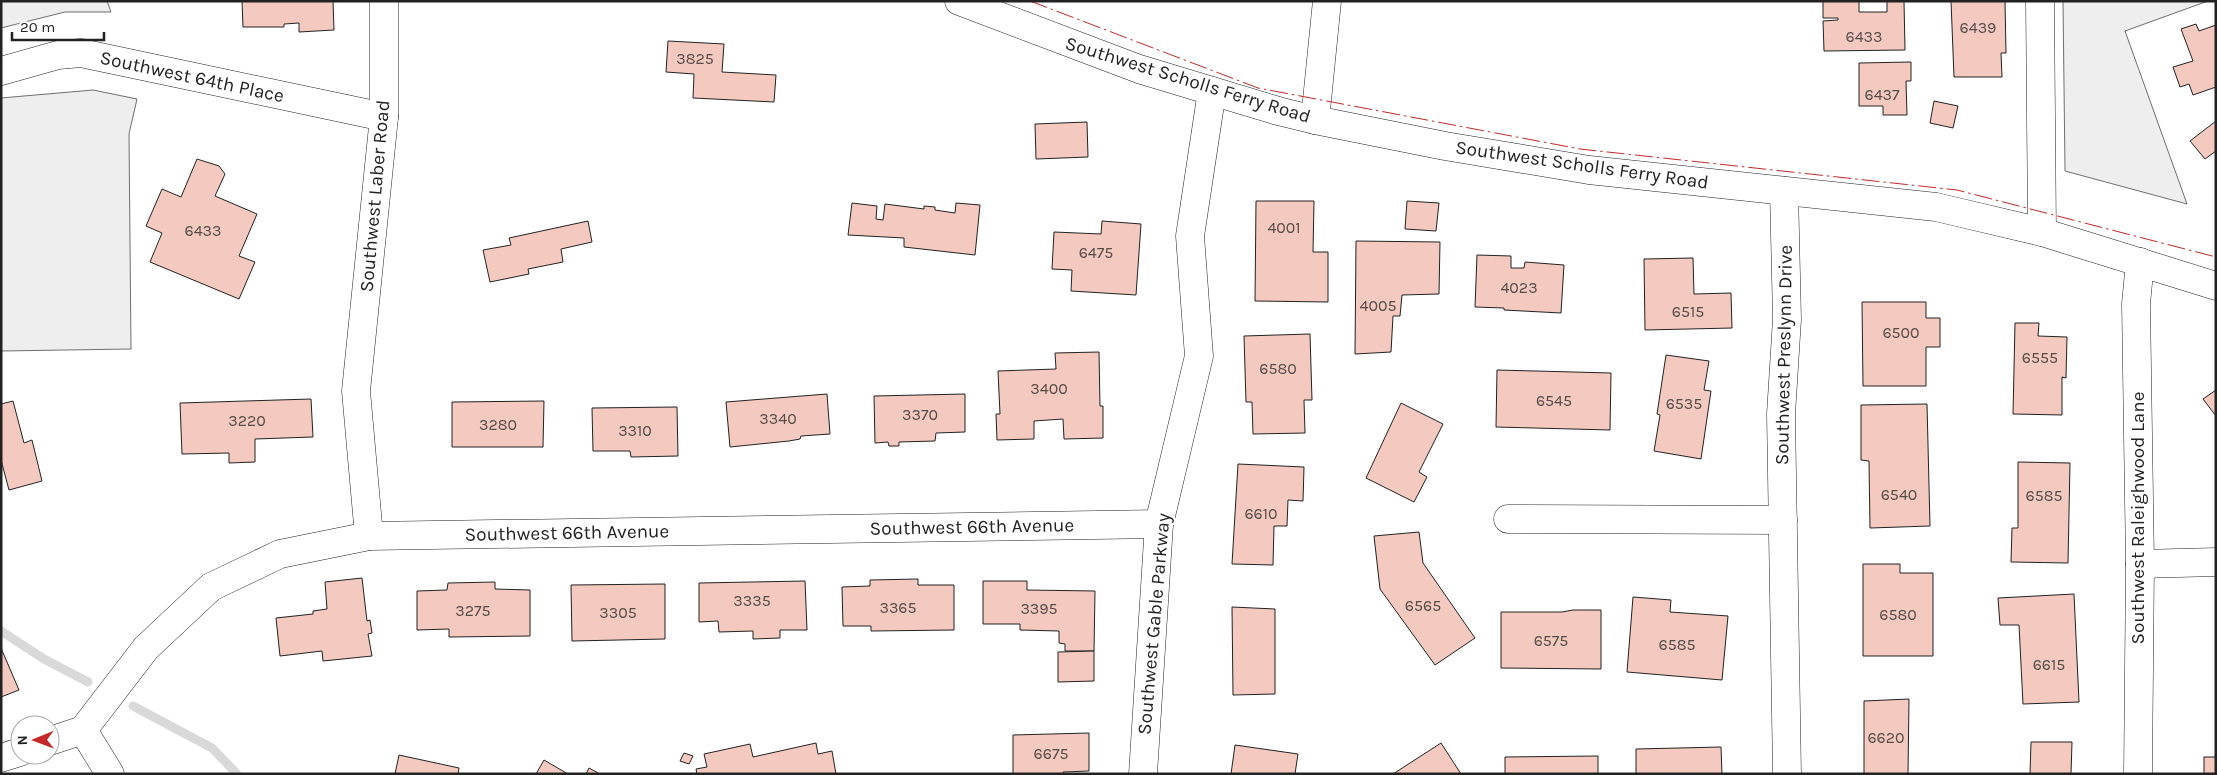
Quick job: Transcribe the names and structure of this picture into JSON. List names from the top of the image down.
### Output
{
  "streets": {
    "street": [
      "Southwest 64th Place",
      "Southwest Scholls Ferry Road",
      "Southwest Laber Road",
      "Southwest Preslynn Drive",
      "Southwest Raleighwood Lane",
      "Southwest 66th Avenue",
      "Southwest Gable Parkway"
    ]
  },
  "crossings": [
    ["Southwest 64th Place", "Southwest Laber Road"],
    ["Southwest Scholls Ferry Road", "Southwest Preslynn Drive"],
    ["Southwest Scholls Ferry Road", "Southwest Raleighwood Lane"],
    ["Southwest Scholls Ferry Road", "Southwest Gable Parkway"],
    ["Southwest Laber Road", "Southwest 66th Avenue"],
    ["Southwest 66th Avenue", "Southwest Gable Parkway"]
  ],
  "house_numbers": [
    "6439",
    "6433",
    "3825",
    "6437",
    "4001",
    "6433",
    "6475",
    "4023",
    "4005",
    "6515",
    "6500",
    "6555",
    "6580",
    "3400",
    "6545",
    "6535",
    "3370",
    "3340",
    "3220",
    "3280",
    "3310",
    "6540",
    "6585",
    "6610",
    "3335",
    "6565",
    "3365",
    "3395",
    "3275",
    "3305",
    "6580",
    "6575",
    "6585",
    "6615",
    "6620",
    "6675"
  ],
  "scale_bar": "20 m",
  "north": "left"
}
